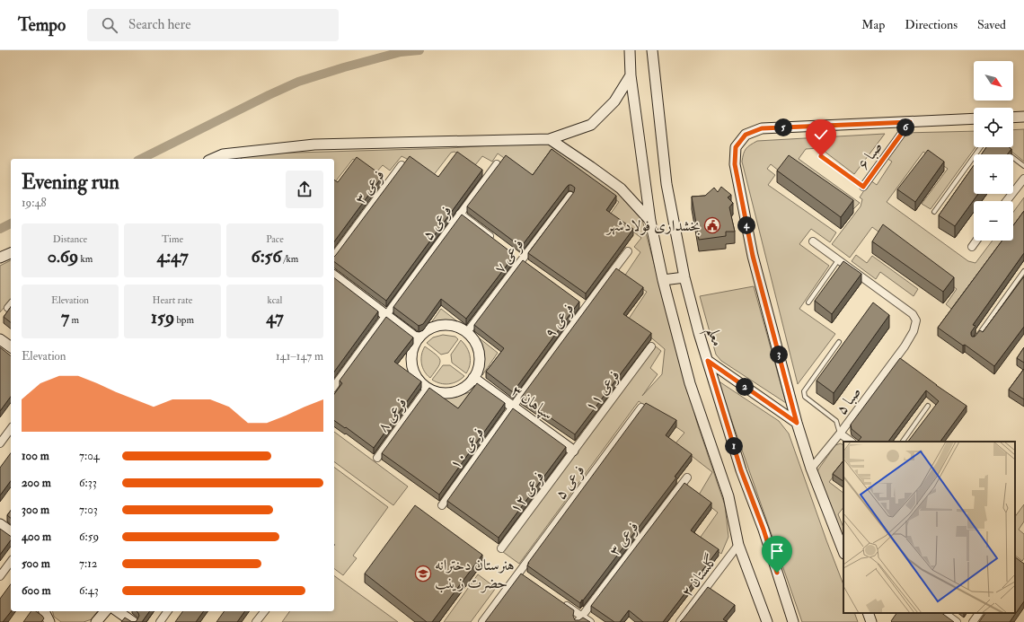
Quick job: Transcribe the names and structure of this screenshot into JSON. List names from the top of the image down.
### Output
{
  "streets": {
    "street": [
      "صبا ۶",
      "فرعی ۳",
      "فرعی ۵",
      "فرعی ۷",
      "فرعی ۹",
      "معلم",
      "فرعی ۱۱",
      "صبا ۵",
      "سپاهان ۳",
      "فرعی ۸",
      "فرعی ۱۰",
      "فرعی ۱۲",
      "گلستان ۲"
    ]
  },
  "crossings": [
    ["فرعی ۷", "سپاهان ۳"],
    ["فرعی ۷", "فرعی ۸"],
    ["فرعی ۹", "سپاهان ۳"],
    ["فرعی ۹", "فرعی ۱۰"],
    ["فرعی ۱۱", "سپاهان ۳"],
    ["فرعی ۱۱", "فرعی ۱۲"],
    ["سپاهان ۳", "فرعی ۸"],
    ["سپاهان ۳", "فرعی ۱۰"],
    ["سپاهان ۳", "فرعی ۱۲"]
  ],
  "places": {
    "public building": ["بخشداری فولادشهر"],
    "school or university": ["هنرستان دخترانه حضرت زینب"]
  },
  "north": "bottom right",
  "page": {
    "header": "Tempo",
    "search": "Search here",
    "nav": ["Map", "Directions", "Saved"],
    "map_buttons": ["+", "−"],
    "pins": [
      "5",
      "6",
      "4",
      "3",
      "2",
      "1"
    ],
    "heading": ["Evening run", "19:48"],
    "stats": [
      ["Distance", "0.69 km"],
      ["Time", "4:47"],
      ["Pace", "6:56 /km"],
      ["Elevation", "7 m"],
      ["Heart rate", "159 bpm"],
      ["kcal", "47"]
    ],
    "chart": ["Elevation", "141–147 m"],
    "list": [
      {
        "name": "100 m",
        "note": "7:04"
      },
      {
        "name": "200 m",
        "note": "6:33"
      },
      {
        "name": "300 m",
        "note": "7:03"
      },
      {
        "name": "400 m",
        "note": "6:59"
      },
      {
        "name": "500 m",
        "note": "7:12"
      },
      {
        "name": "600 m",
        "note": "6:43"
      }
    ]
  }
}
